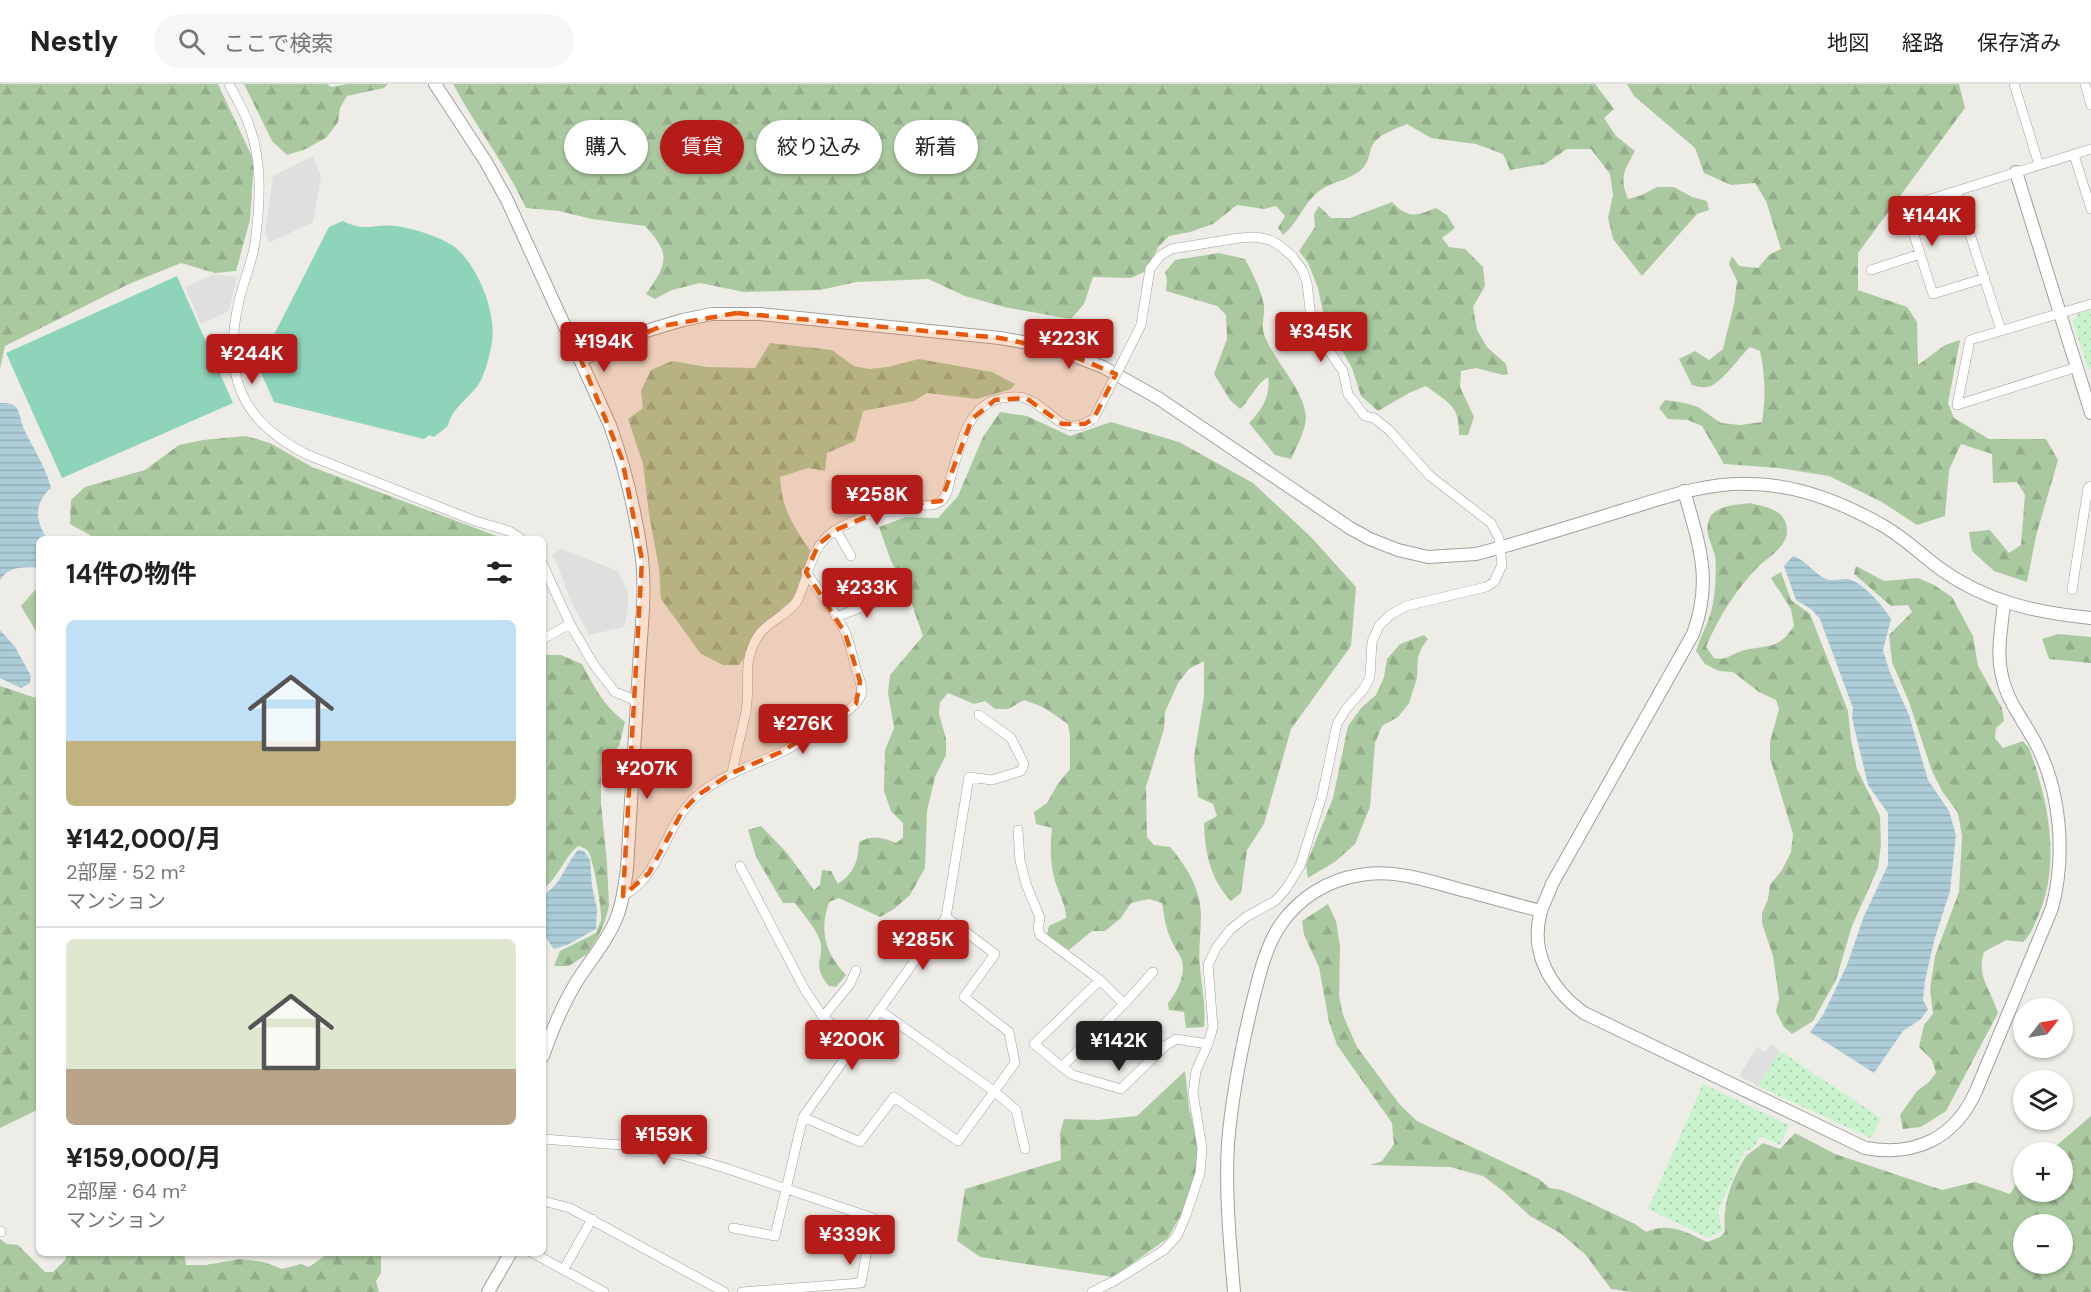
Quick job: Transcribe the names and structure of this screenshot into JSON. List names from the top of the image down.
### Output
{
  "north": "top right",
  "page": {
    "header": "Nestly",
    "search": "ここで検索",
    "nav": ["地図", "経路", "保存済み"],
    "chip": [
      "購入",
      "賃貸",
      "絞り込み",
      "新着"
    ],
    "price": [
      "¥144K",
      "¥345K",
      "¥223K",
      "¥194K",
      "¥244K",
      "¥258K",
      "¥233K",
      "¥276K",
      "¥207K",
      "¥285K",
      "¥200K",
      "¥142K",
      "¥159K",
      "¥339K"
    ],
    "heading": "14件の物件",
    "list": [
      {
        "name": "¥142,000/月",
        "note": "2部屋 · 52 m² · マンション"
      },
      {
        "name": "¥159,000/月",
        "note": "2部屋 · 64 m² · マンション"
      }
    ],
    "map_buttons": ["+", "−"]
  }
}
